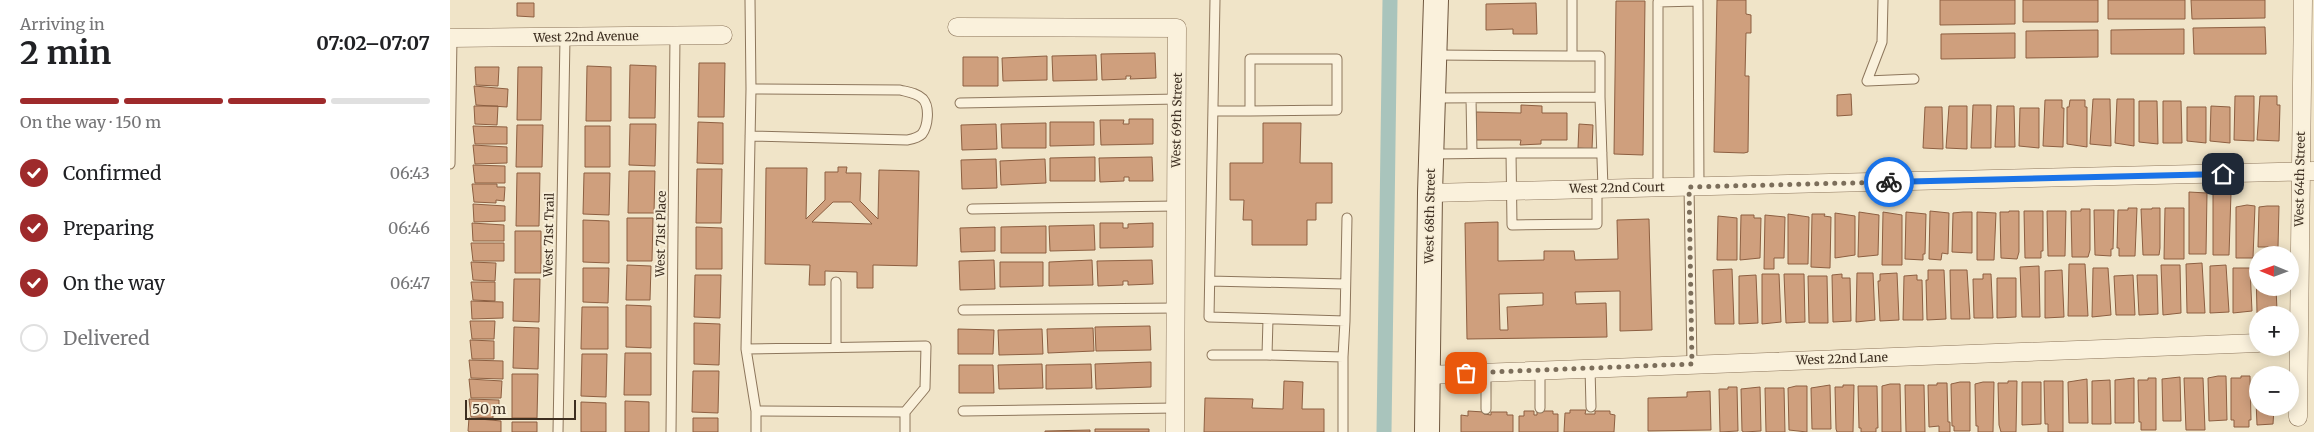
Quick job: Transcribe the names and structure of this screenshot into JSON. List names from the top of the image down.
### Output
{
  "streets": {
    "main road": ["West 68th Street"],
    "street": [
      "West 22nd Avenue",
      "West 69th Street",
      "West 64th Street",
      "West 22nd Court",
      "West 22nd Lane"
    ],
    "lane": ["West 71st Place", "West 71st Trail"]
  },
  "crossings": [
    ["West 22nd Avenue", "West 71st Place"],
    ["West 22nd Avenue", "West 71st Trail"],
    ["West 64th Street", "West 22nd Court"],
    ["West 22nd Court", "West 68th Street"],
    ["West 68th Street", "West 22nd Lane"]
  ],
  "scale_bar": "50 m",
  "north": "left",
  "page": {
    "heading": ["2 min", "Arriving in", "07:02–07:07"],
    "bar": "On the way · 150 m",
    "list": [
      ["Confirmed", "06:43"],
      ["Preparing", "06:46"],
      ["On the way", "06:47"],
      "Delivered"
    ],
    "map_buttons": ["+", "−"],
    "scale": "50 m"
  }
}
